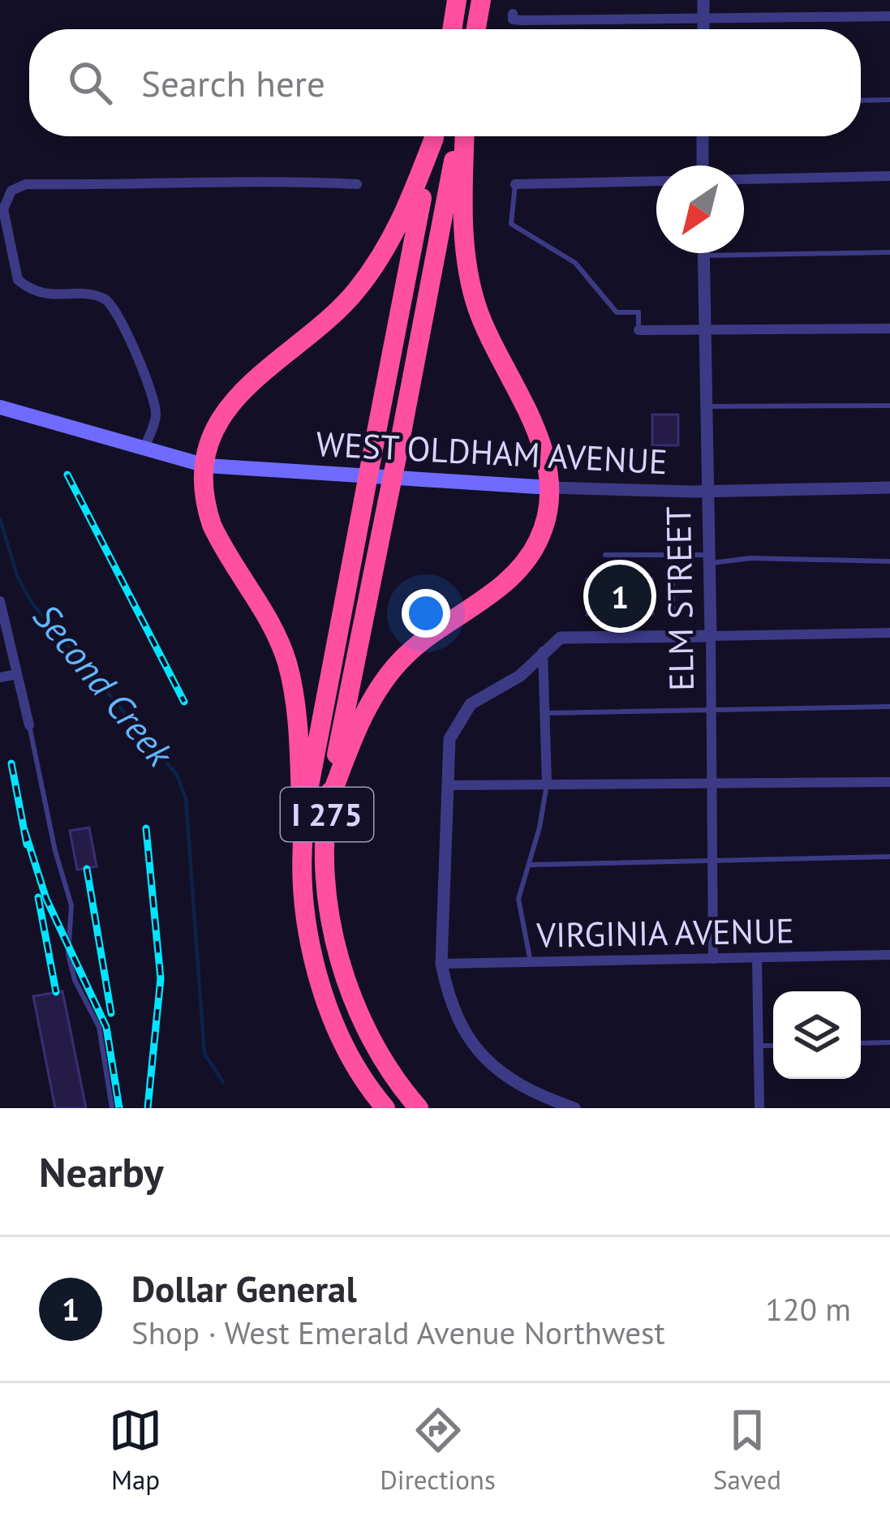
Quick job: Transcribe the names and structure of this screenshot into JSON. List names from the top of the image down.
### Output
{
  "streets": {
    "highway": ["I 275"],
    "main road": ["WEST OLDHAM AVENUE"],
    "street": ["ELM STREET", "VIRGINIA AVENUE"]
  },
  "crossings": [
    ["WEST OLDHAM AVENUE", "ELM STREET"],
    ["ELM STREET", "VIRGINIA AVENUE"]
  ],
  "water": ["Second Creek"],
  "north": "bottom left",
  "page": {
    "search": "Search here",
    "pins": "1",
    "heading": "Nearby",
    "list": [
      {
        "mark": "1",
        "name": "Dollar General",
        "note": "Shop · West Emerald Avenue Northwest",
        "value": "120 m"
      }
    ],
    "nav": ["Map", "Directions", "Saved"]
  }
}
